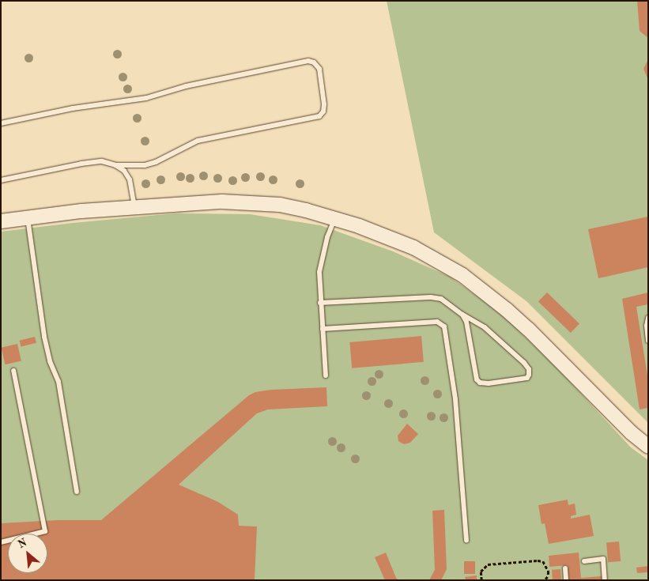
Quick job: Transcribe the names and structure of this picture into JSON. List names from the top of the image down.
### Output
{
  "north": "top left"
}
